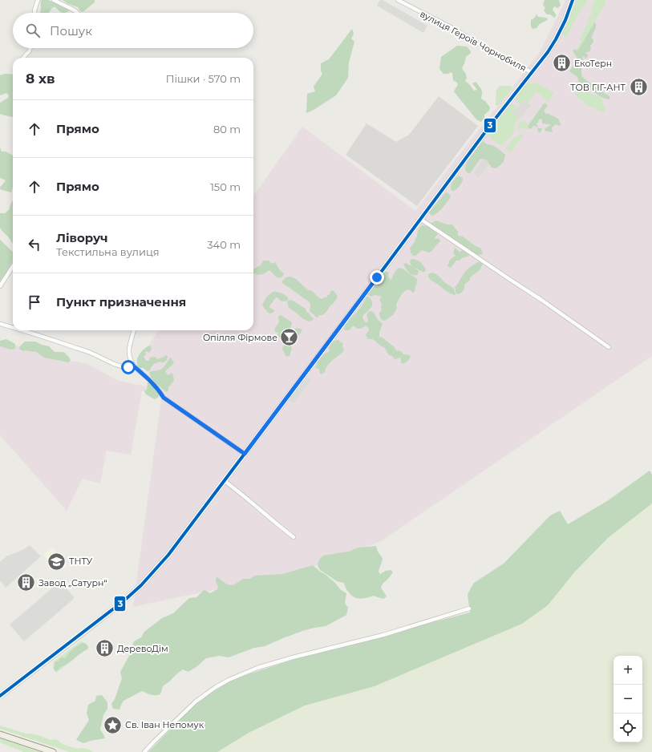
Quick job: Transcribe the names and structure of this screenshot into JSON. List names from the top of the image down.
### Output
{
  "streets": {
    "street": ["вулиця Героїв Чорнобиля"]
  },
  "places": {
    "building": [
      "ЕкоТерн",
      "ТОВ ГІГ-АНТ",
      "Завод „Сатурн“",
      "ДеревоДім"
    ],
    "bar": ["Опілля Фірмове"],
    "school or university": ["ТНТУ"],
    "place": ["Св. Іван Непомук"]
  },
  "lines": ["transit line 3"],
  "page": {
    "search": "Пошук",
    "heading": ["8 хв", "Пішки · 570 m"],
    "list": [
      ["Прямо", "80 m"],
      ["Прямо", "150 m"],
      ["Ліворуч", "Текстильна вулиця", "340 m"],
      "Пункт призначення"
    ],
    "map_buttons": ["+", "−"]
  }
}
